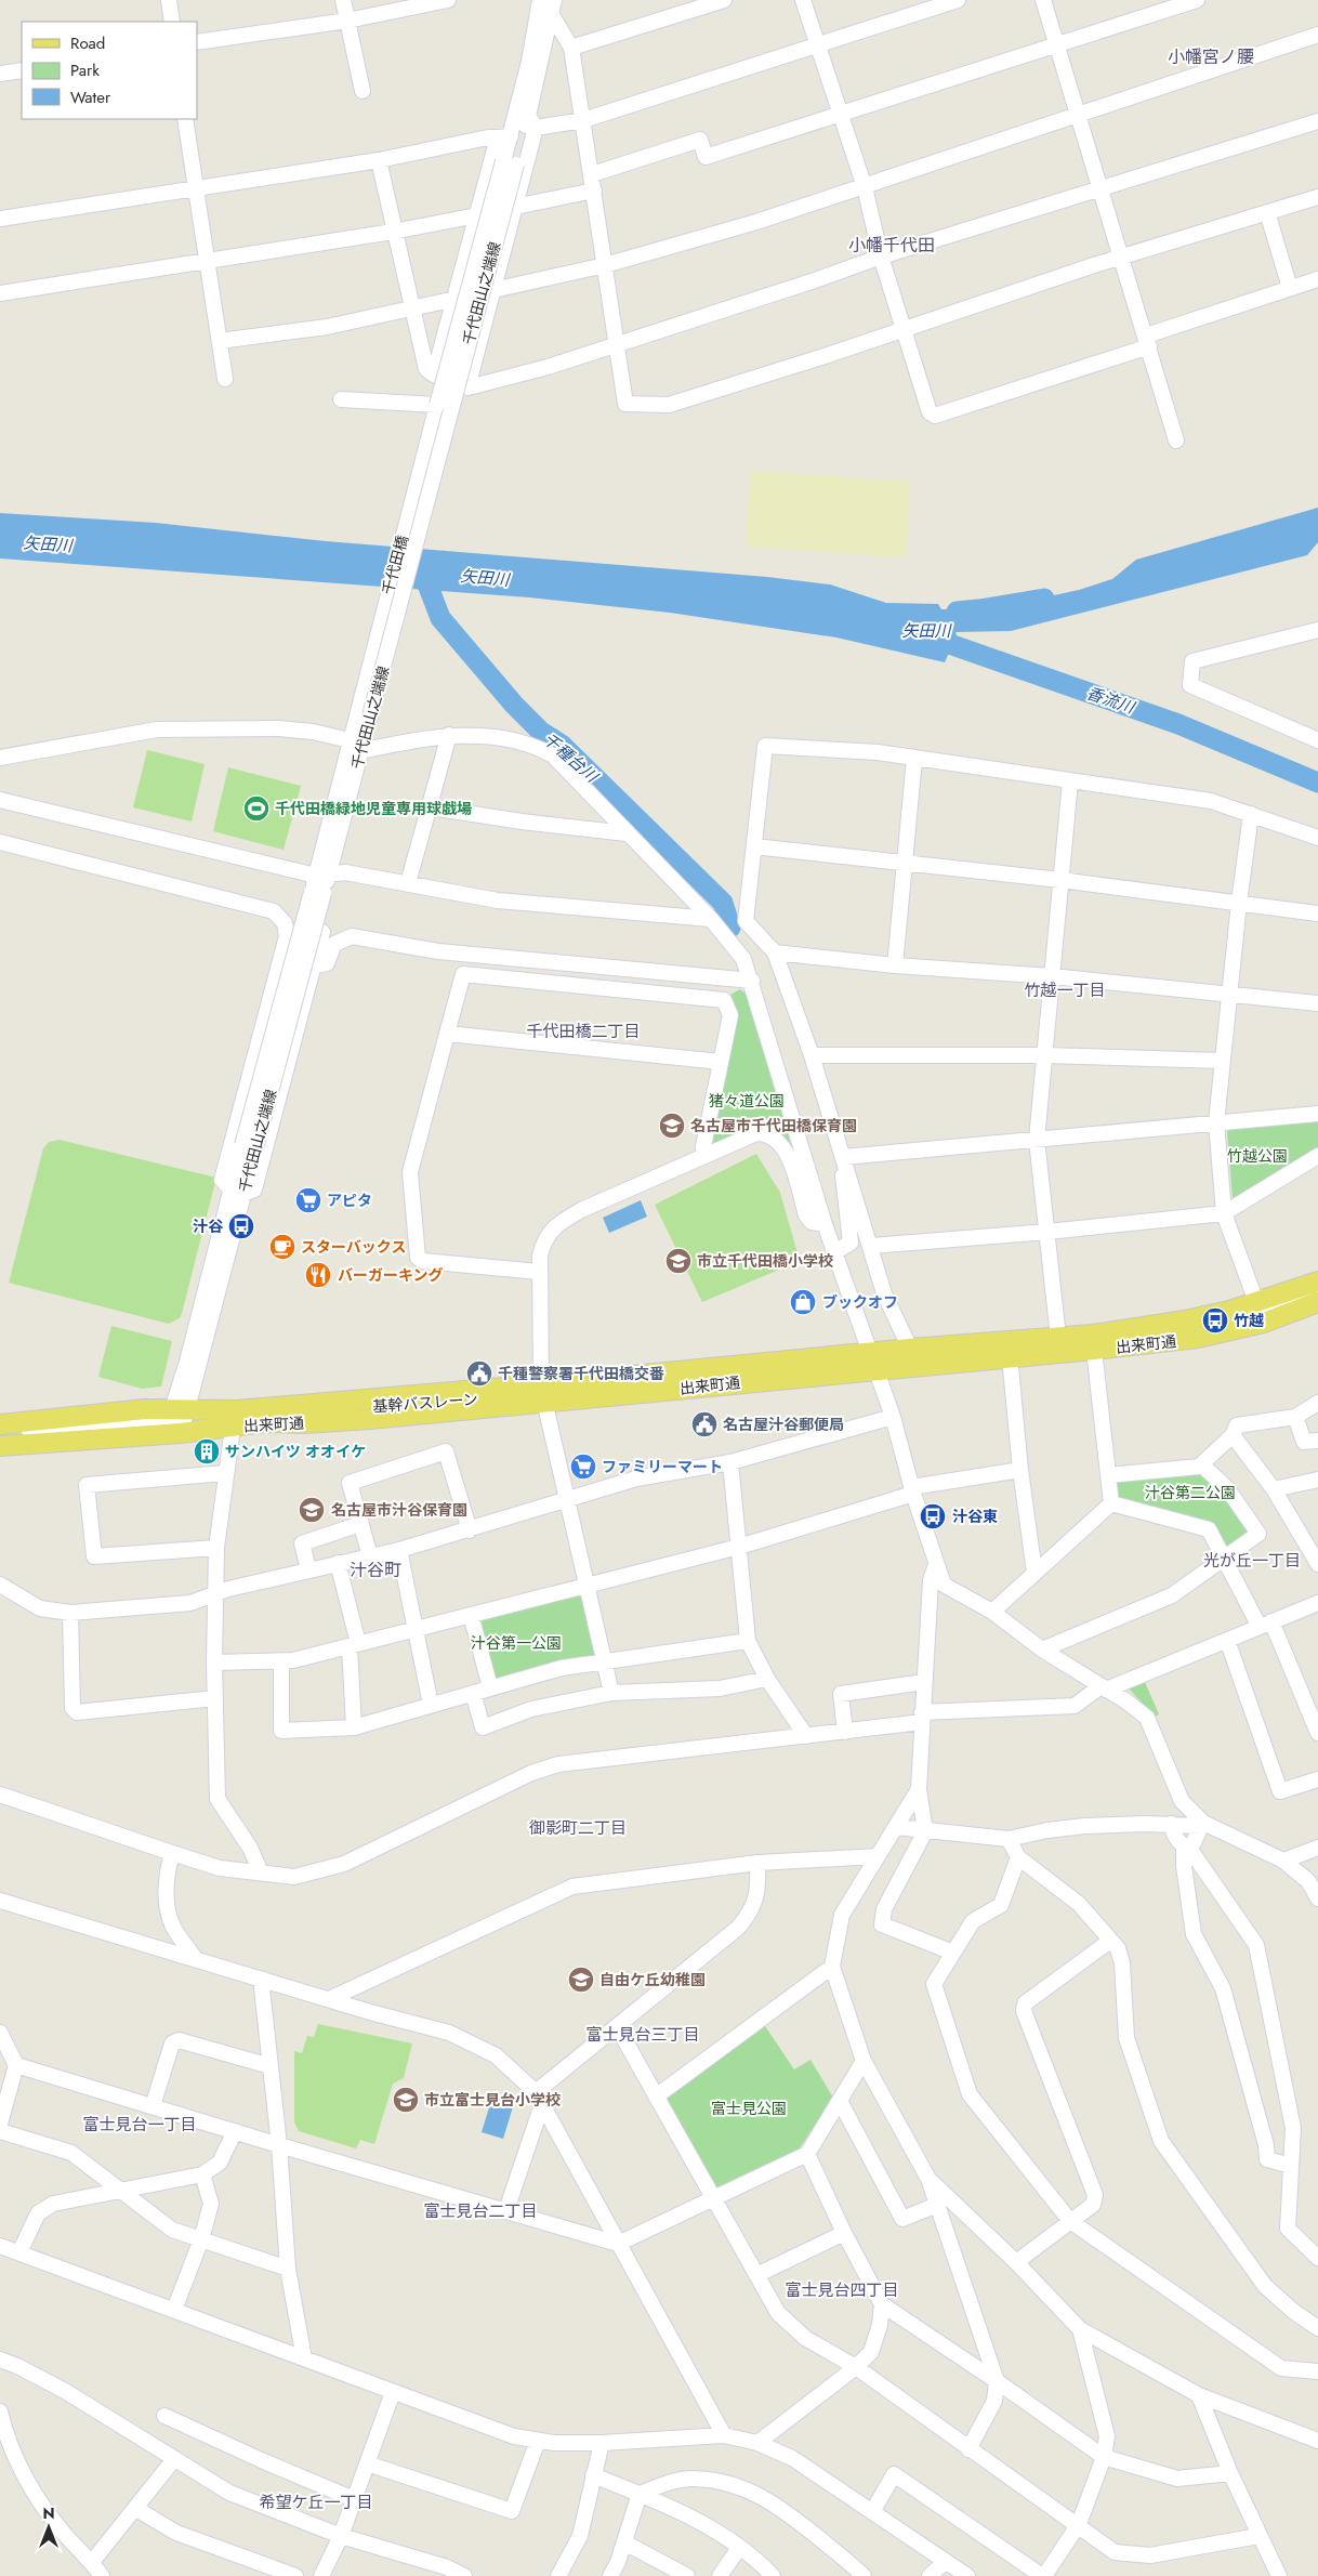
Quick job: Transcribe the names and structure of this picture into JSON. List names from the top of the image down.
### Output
{
  "streets": {
    "main road": ["出来町通"],
    "street": ["千代田山之端線", "千代田橋"]
  },
  "crossings": [
    ["千代田山之端線", "千代田橋"],
    ["千代田山之端線", "出来町通"]
  ],
  "districts": [
    "小幡宮ノ腰",
    "小幡千代田",
    "竹越一丁目",
    "千代田橋二丁目",
    "光が丘一丁目",
    "汁谷町",
    "御影町二丁目",
    "富士見台三丁目",
    "富士見台一丁目",
    "富士見台二丁目",
    "富士見台四丁目",
    "希望ケ丘一丁目"
  ],
  "water": ["矢田川", "香流川", "千種台川"],
  "parks": [
    "猪々道公園",
    "竹越公園",
    "汁谷第二公園",
    "汁谷第一公園",
    "富士見公園"
  ],
  "places": {
    "sports": ["千代田橋緑地児童専用球戯場"],
    "school or university": [
      "名古屋市千代田橋保育園",
      "市立千代田橋小学校",
      "名古屋市汁谷保育園",
      "自由ケ丘幼稚園",
      "市立富士見台小学校"
    ],
    "supermarket": ["アピタ", "ファミリーマート"],
    "bus stop": ["汁谷", "竹越", "汁谷東"],
    "cafe": ["スターバックス"],
    "restaurant": ["バーガーキング"],
    "shop": ["ブックオフ"],
    "public building": ["千種警察署千代田橋交番", "名古屋汁谷郵便局"],
    "building": ["サンハイツ オオイケ"]
  },
  "legend": ["Road", "Park", "Water"],
  "north": "top"
}
